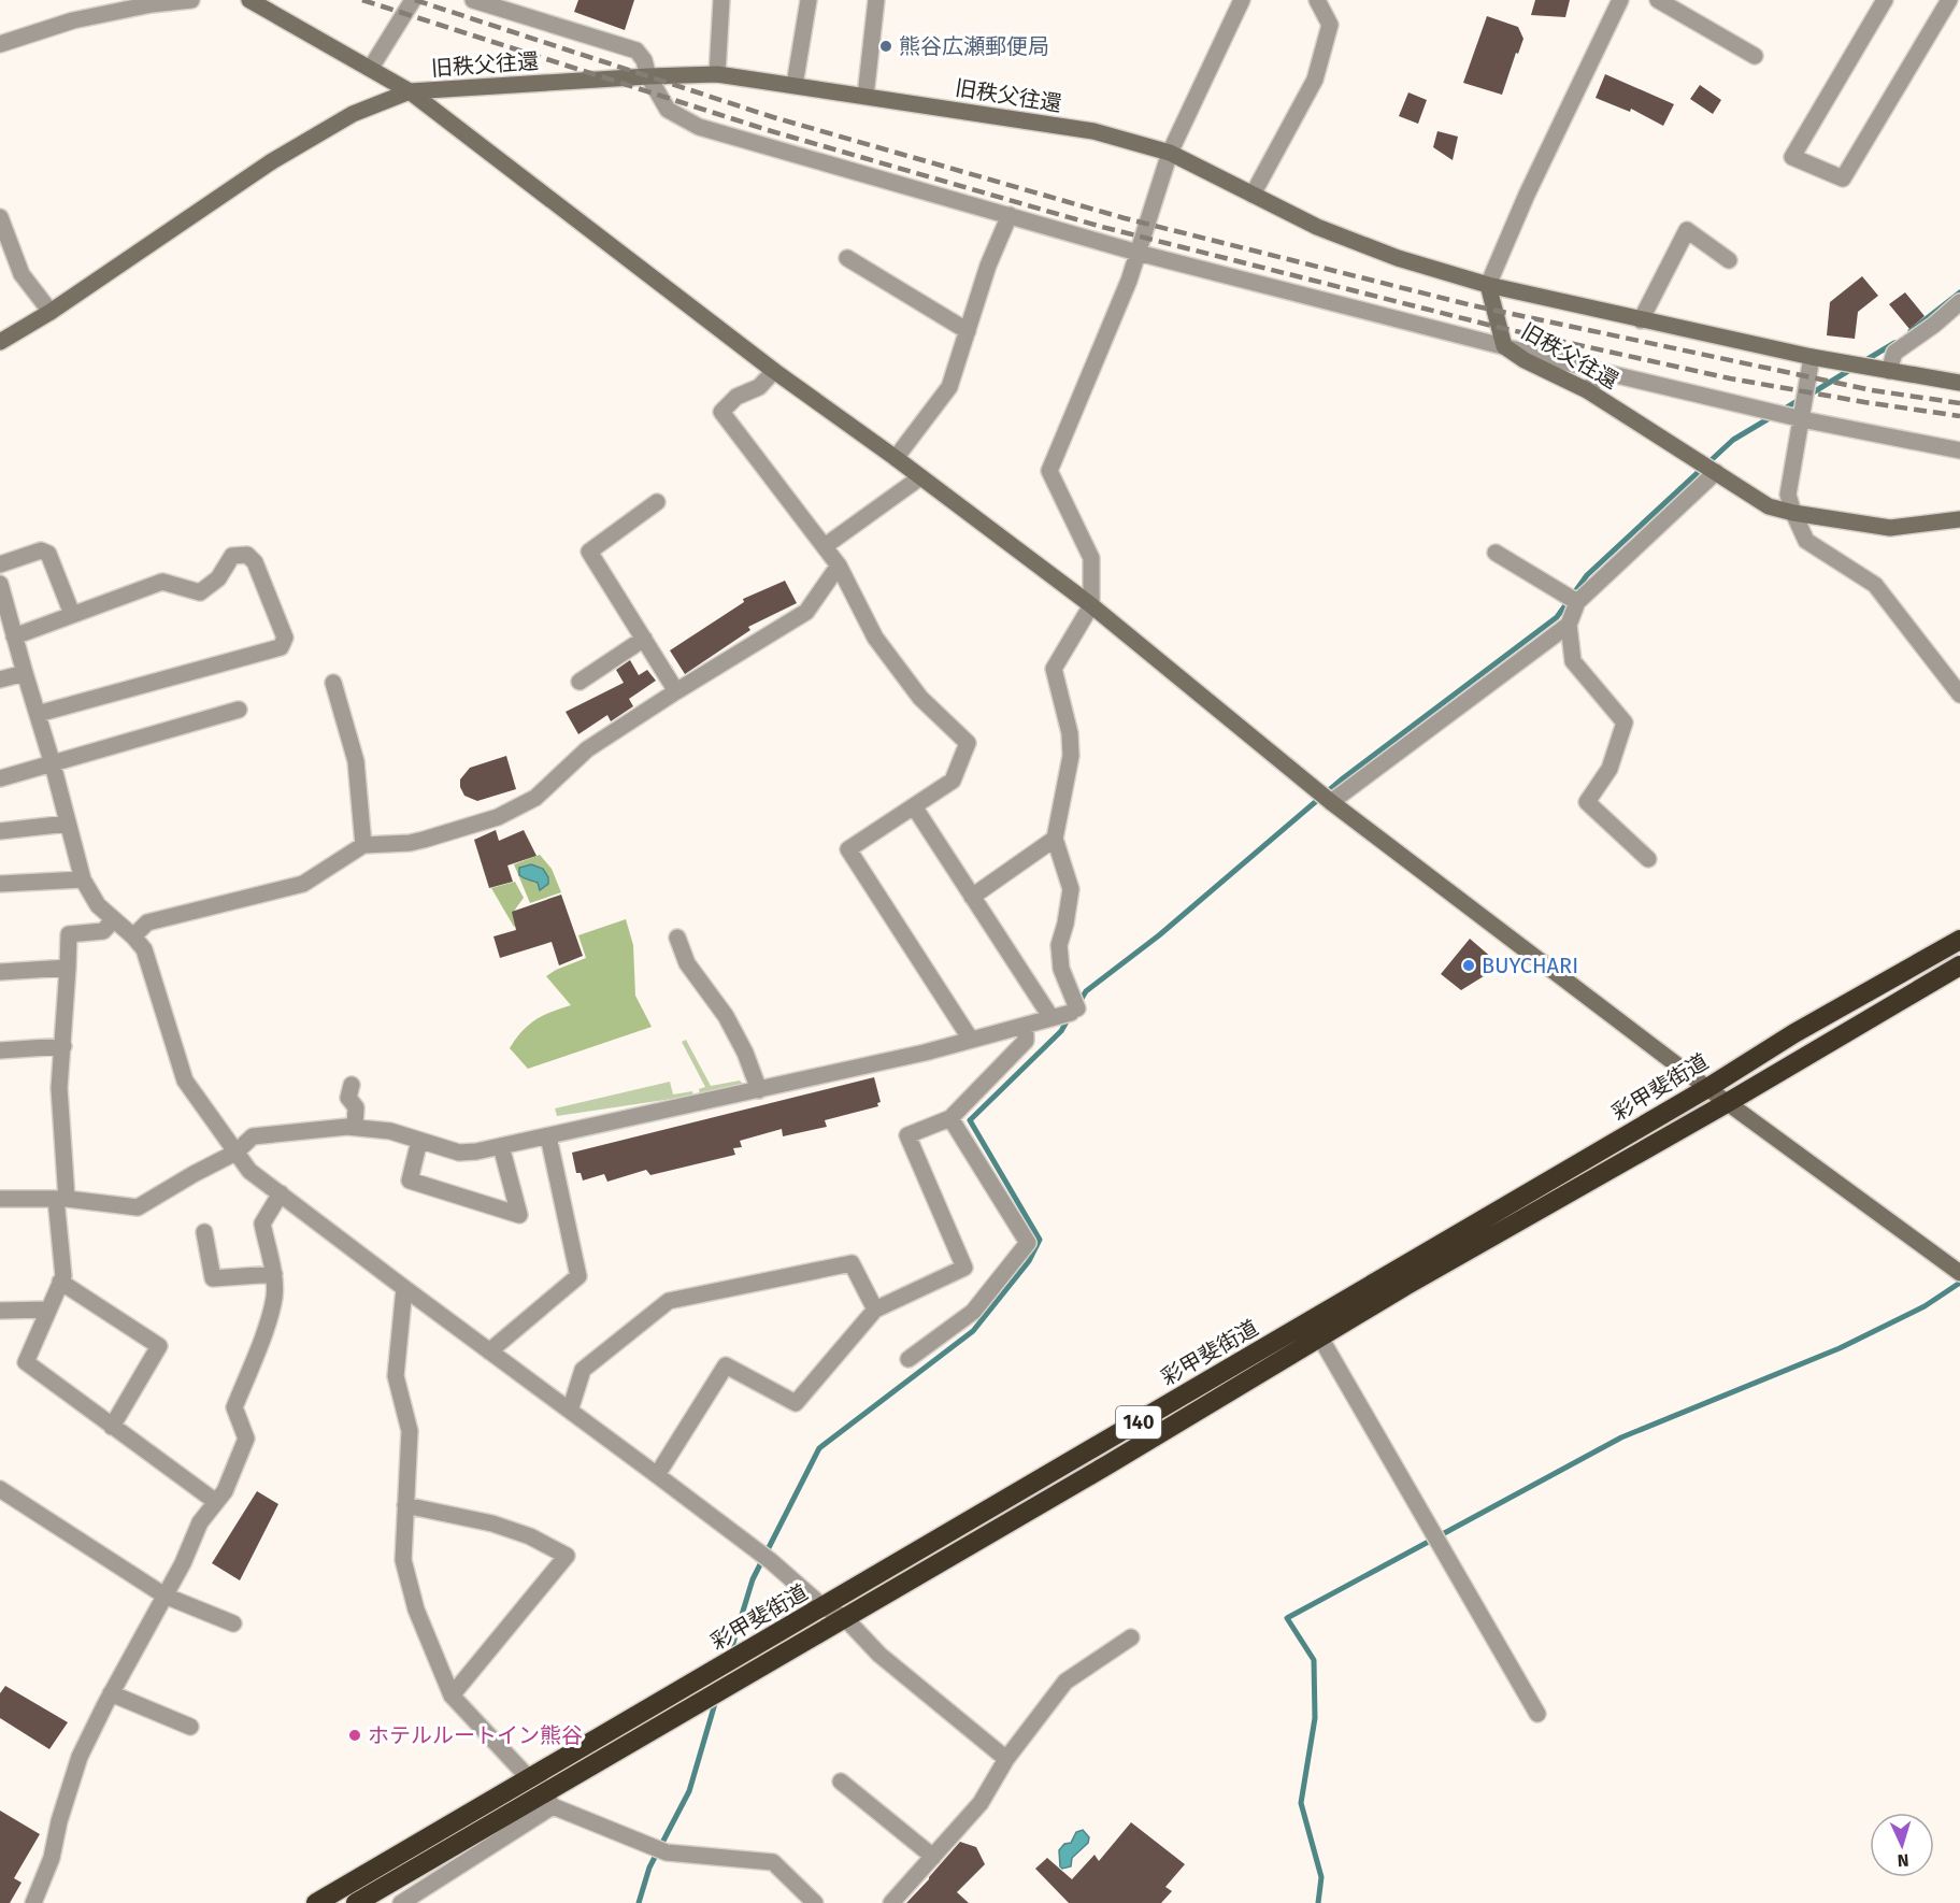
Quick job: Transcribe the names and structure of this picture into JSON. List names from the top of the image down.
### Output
{
  "streets": {
    "highway": ["彩甲斐街道", "140"],
    "street": ["旧秩父往還"]
  },
  "places": ["熊谷広瀬郵便局", "BUYCHARI", "ホテルルートイン熊谷"],
  "north": "bottom"
}
